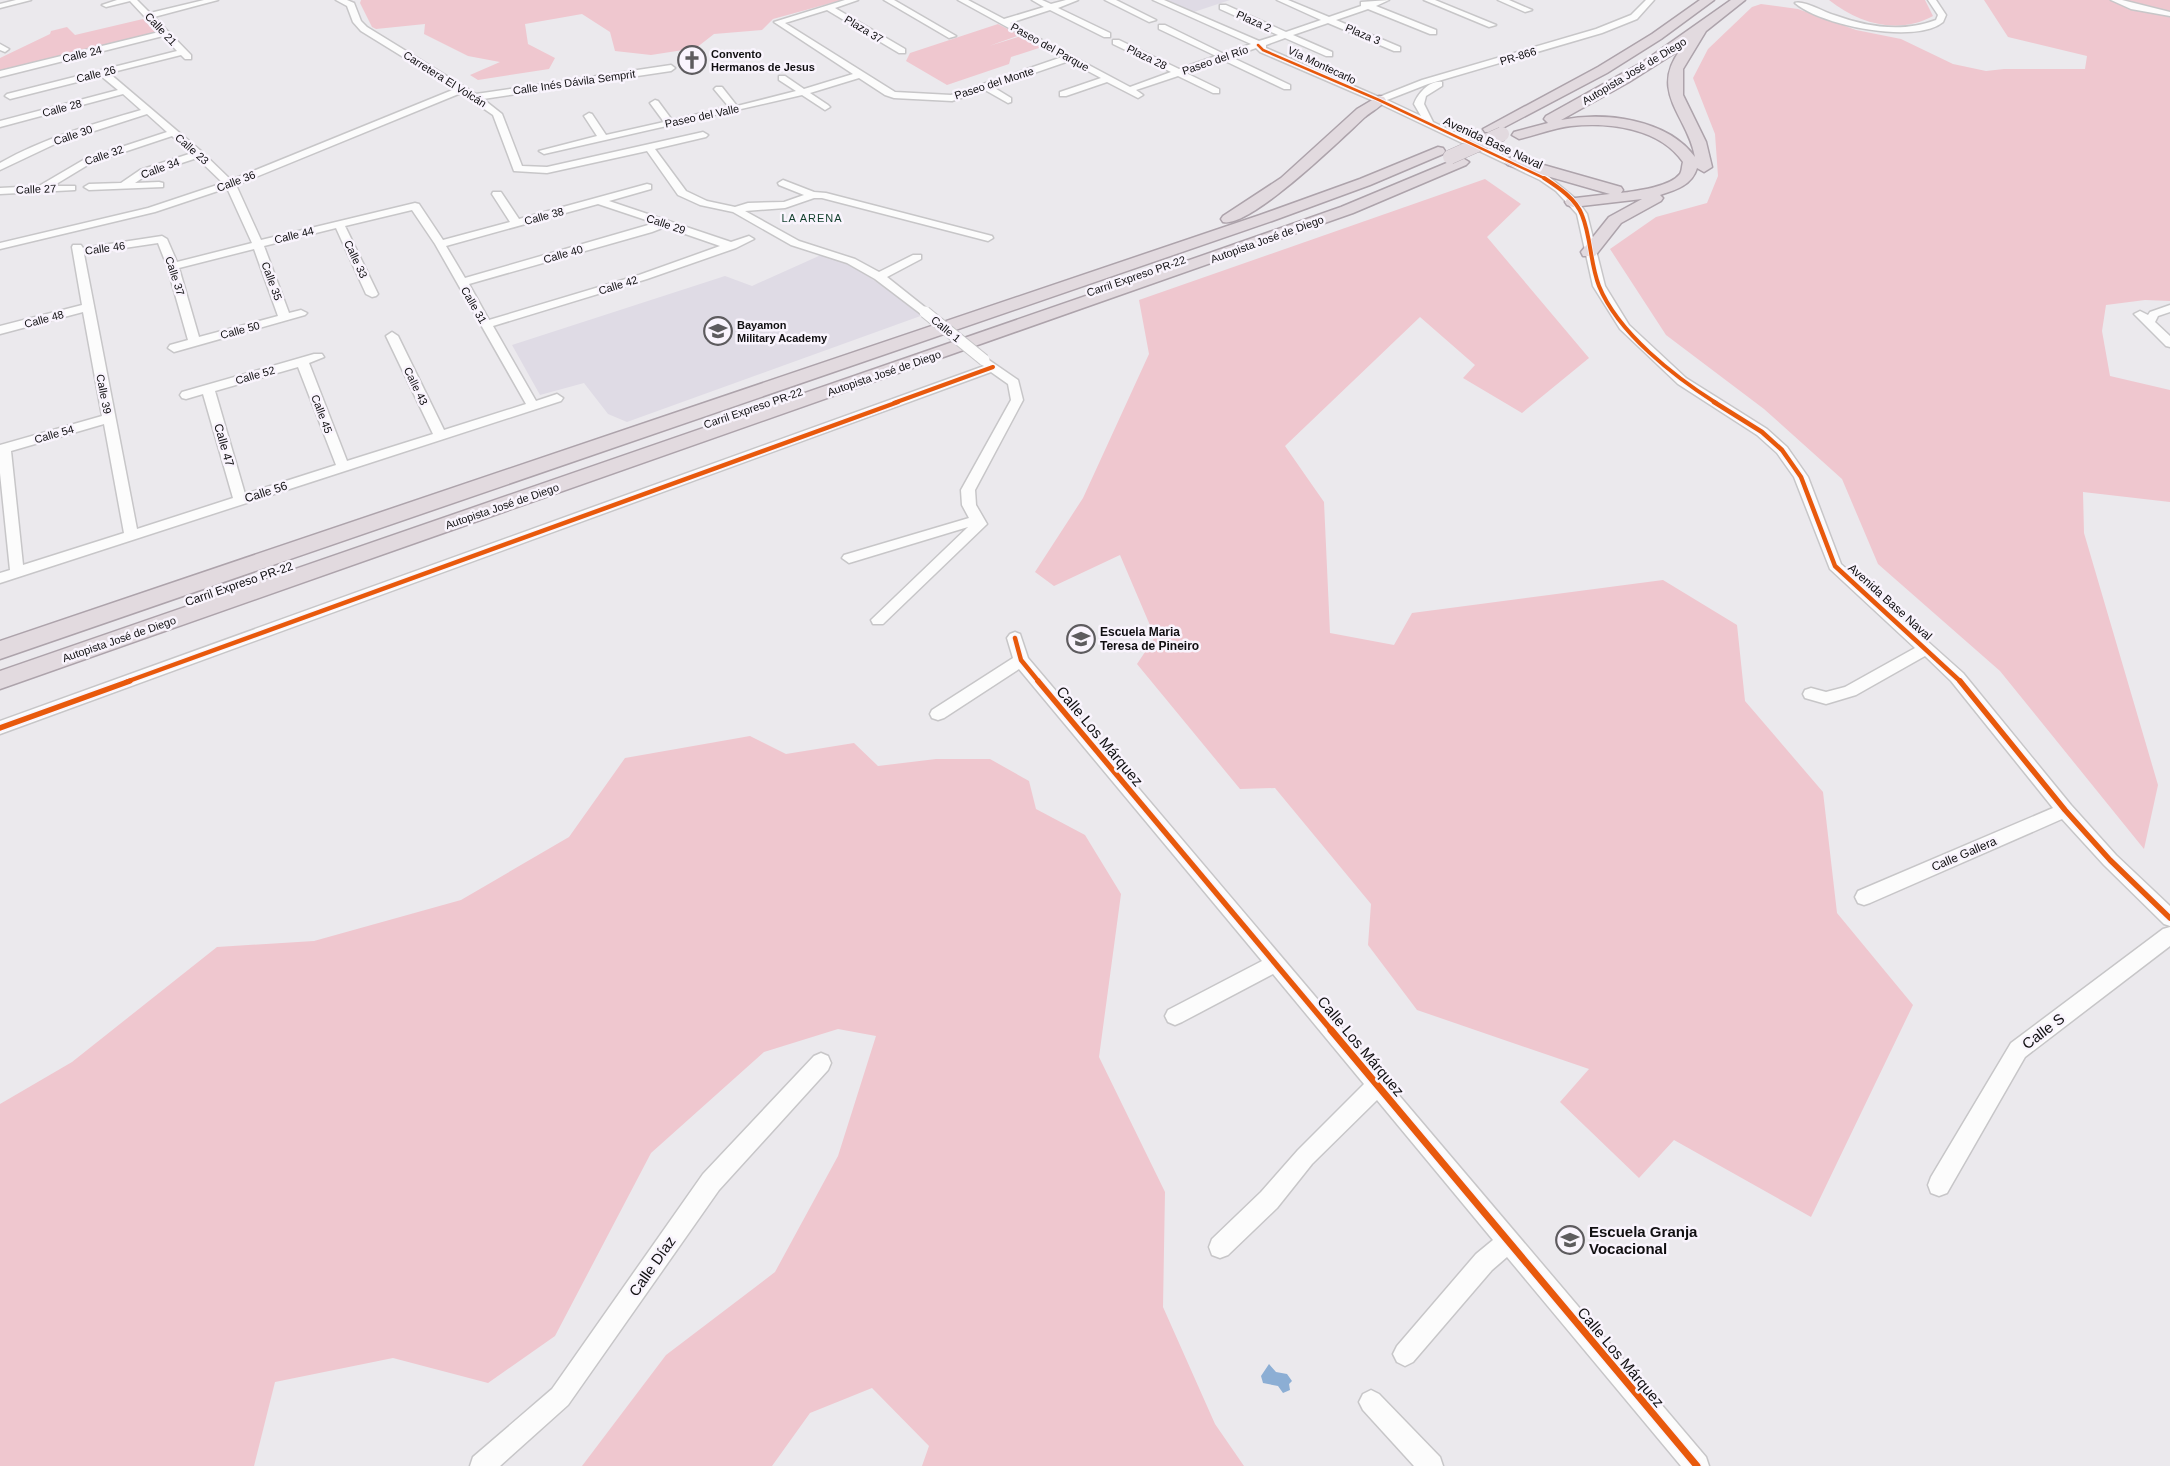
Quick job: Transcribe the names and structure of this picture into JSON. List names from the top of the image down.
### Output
{
  "streets": {
    "highway": ["Autopista José de Diego", "Carril Expreso PR-22"],
    "street": [
      "Plaza 2",
      "Calle 21",
      "Plaza 37",
      "Plaza 3",
      "Paseo del Parque",
      "Calle 24",
      "PR-866",
      "Plaza 28",
      "Paseo del Río",
      "Vía Montecarlo",
      "Calle 26",
      "Carretera El Volcán",
      "Calle Inés Dávila Semprit",
      "Paseo del Monte",
      "Calle 28",
      "Paseo del Valle",
      "Calle 30",
      "Avenida Base Naval",
      "Calle 23",
      "Calle 32",
      "Calle 34",
      "Calle 36",
      "Calle 27",
      "Calle 38",
      "Calle 29",
      "Calle 44",
      "Calle 46",
      "Calle 40",
      "Calle 33",
      "Calle 37",
      "Calle 35",
      "Calle 42",
      "Calle 31",
      "Calle 48",
      "Calle 1",
      "Calle 50",
      "Calle 52",
      "Calle 43",
      "Calle 39",
      "Calle 45",
      "Calle 54",
      "Calle 47",
      "Calle 56",
      "Calle Los Márquez",
      "Calle Gallera",
      "Calle S",
      "Calle Díaz"
    ]
  },
  "crossings": [
    ["Plaza 2", "Paseo del Río"],
    ["Calle 21", "Calle 24"],
    ["Calle 21", "Calle 26"],
    ["Plaza 37", "Paseo del Monte"],
    ["Plaza 3", "Paseo del Río"],
    ["Paseo del Parque", "Paseo del Río"],
    ["Paseo del Parque", "Paseo del Monte"],
    ["PR-866", "Vía Montecarlo"],
    ["PR-866", "Avenida Base Naval"],
    ["Plaza 28", "Paseo del Río"],
    ["Paseo del Río", "Vía Montecarlo"],
    ["Vía Montecarlo", "Avenida Base Naval"],
    ["Autopista José de Diego", "Carril Expreso PR-22"],
    ["Calle 26", "Calle 23"],
    ["Carretera El Volcán", "Calle Inés Dávila Semprit"],
    ["Carretera El Volcán", "Calle 36"],
    ["Paseo del Monte", "Paseo del Valle"],
    ["Calle 28", "Calle 23"],
    ["Calle 30", "Calle 23"],
    ["Avenida Base Naval", "Calle Gallera"],
    ["Calle 23", "Calle 32"],
    ["Calle 23", "Calle 34"],
    ["Calle 23", "Calle 36"],
    ["Calle 23", "Calle 44"],
    ["Calle 23", "Calle 35"],
    ["Calle 32", "Calle 27"],
    ["Calle 38", "Calle 29"],
    ["Calle 38", "Calle 31"],
    ["Calle 29", "Calle 40"],
    ["Calle 29", "Calle 42"],
    ["Calle 44", "Calle 33"],
    ["Calle 44", "Calle 37"],
    ["Calle 44", "Calle 35"],
    ["Calle 44", "Calle 31"],
    ["Calle 46", "Calle 37"],
    ["Calle 46", "Calle 39"],
    ["Calle 40", "Calle 31"],
    ["Calle 37", "Calle 50"],
    ["Calle 35", "Calle 50"],
    ["Calle 42", "Calle 31"],
    ["Calle 31", "Calle 56"],
    ["Calle 48", "Calle 39"],
    ["Calle 52", "Calle 45"],
    ["Calle 52", "Calle 47"],
    ["Calle 43", "Calle 56"],
    ["Calle 39", "Calle 54"],
    ["Calle 39", "Calle 56"],
    ["Calle 45", "Calle 56"],
    ["Calle 47", "Calle 56"]
  ],
  "districts": ["LA ARENA"],
  "places": {
    "church": ["Convento Hermanos de Jesus"],
    "school or university": ["Bayamon Military Academy", "Escuela Maria Teresa de Pineiro", "Escuela Granja Vocacional"]
  }
}
